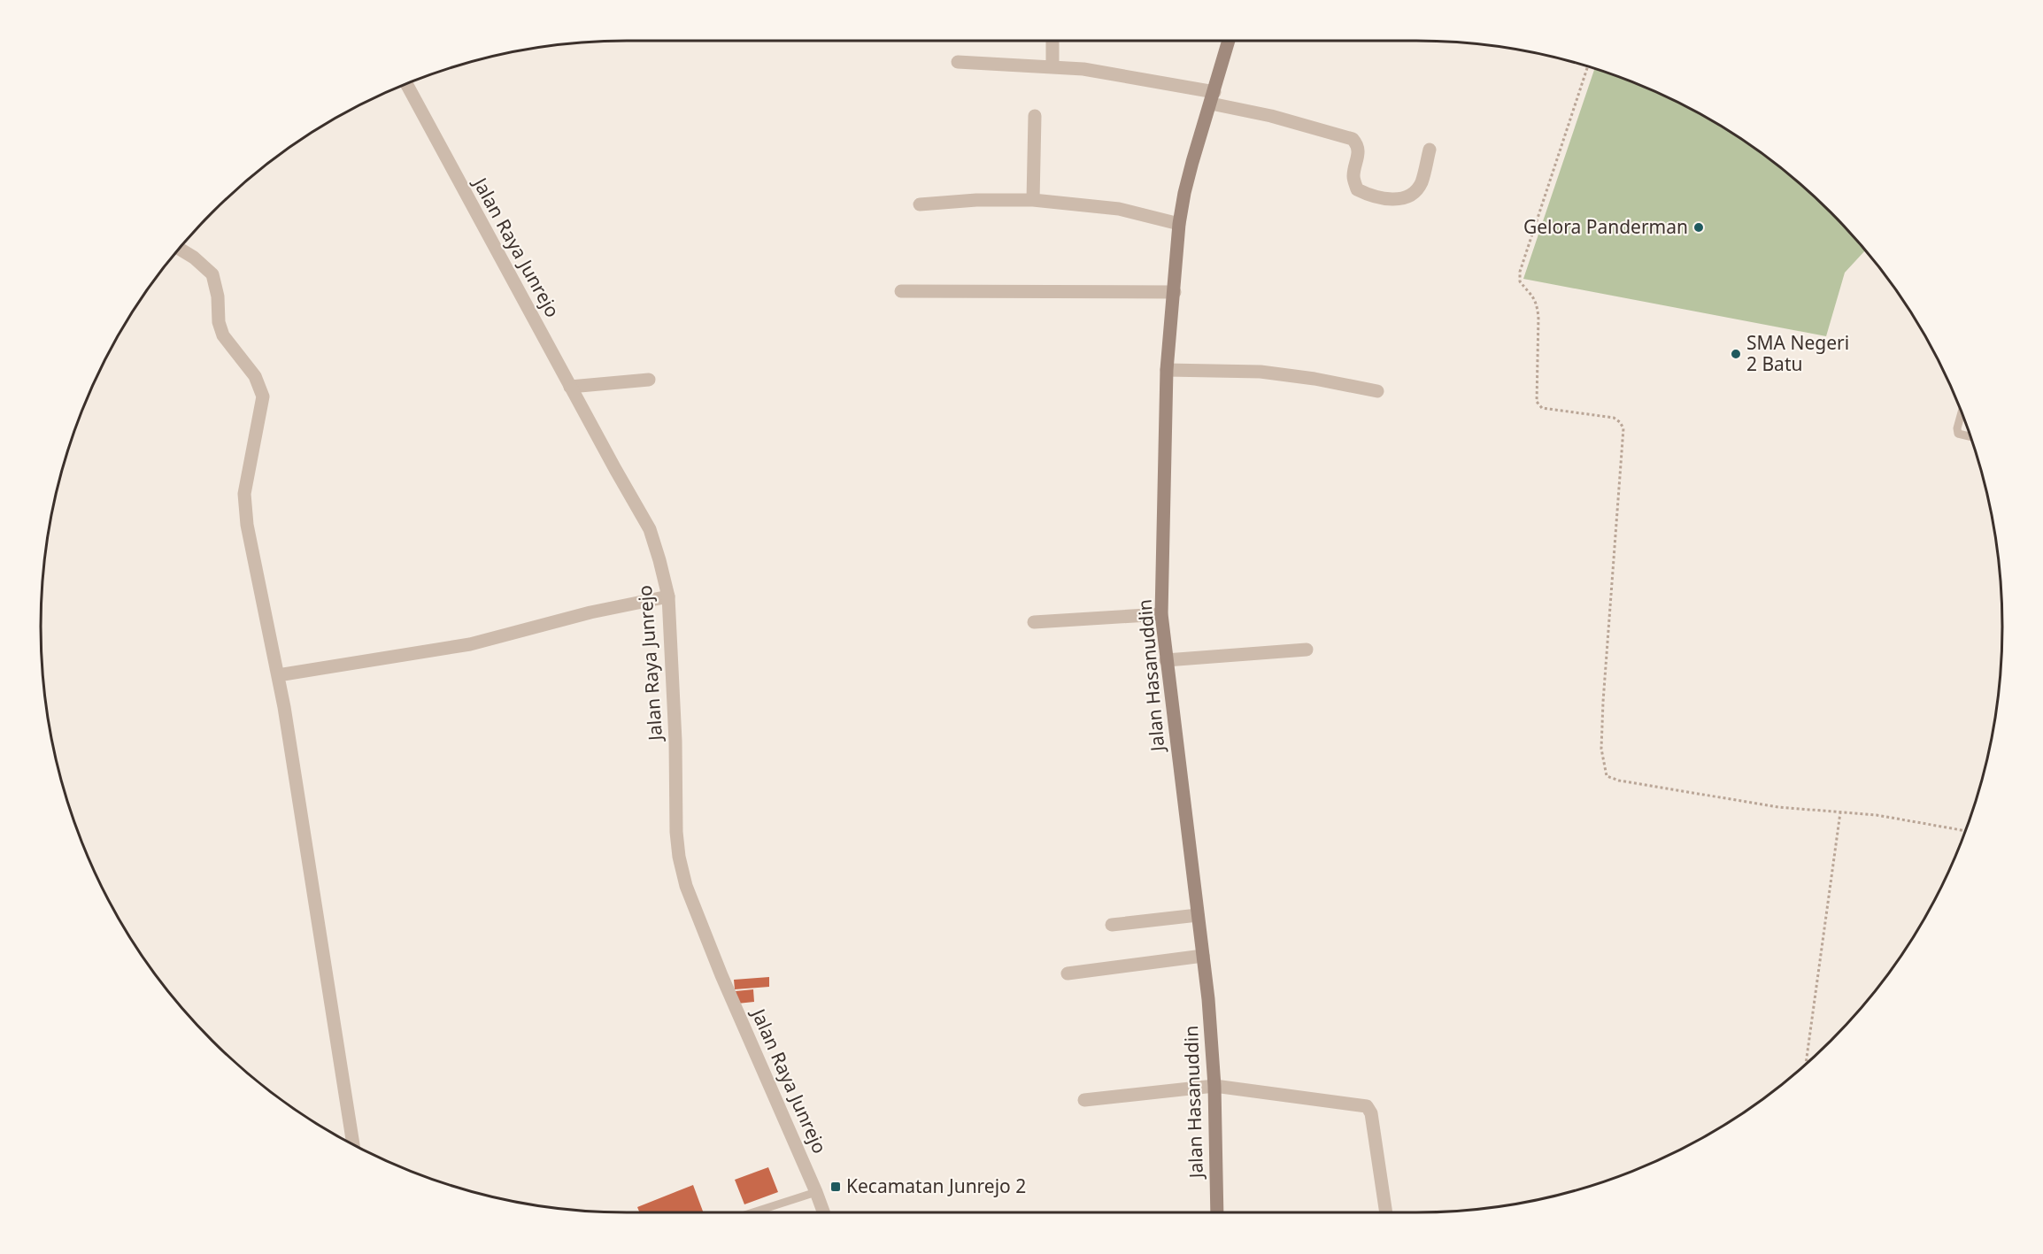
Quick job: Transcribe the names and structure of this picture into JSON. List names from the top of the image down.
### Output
{
  "streets": {
    "main road": ["Jalan Hasanuddin"],
    "street": ["Jalan Raya Junrejo"]
  },
  "places": {
    "other": ["Gelora Panderman", "SMA Negeri 2 Batu"],
    "transit": ["Kecamatan Junrejo 2"]
  }
}
